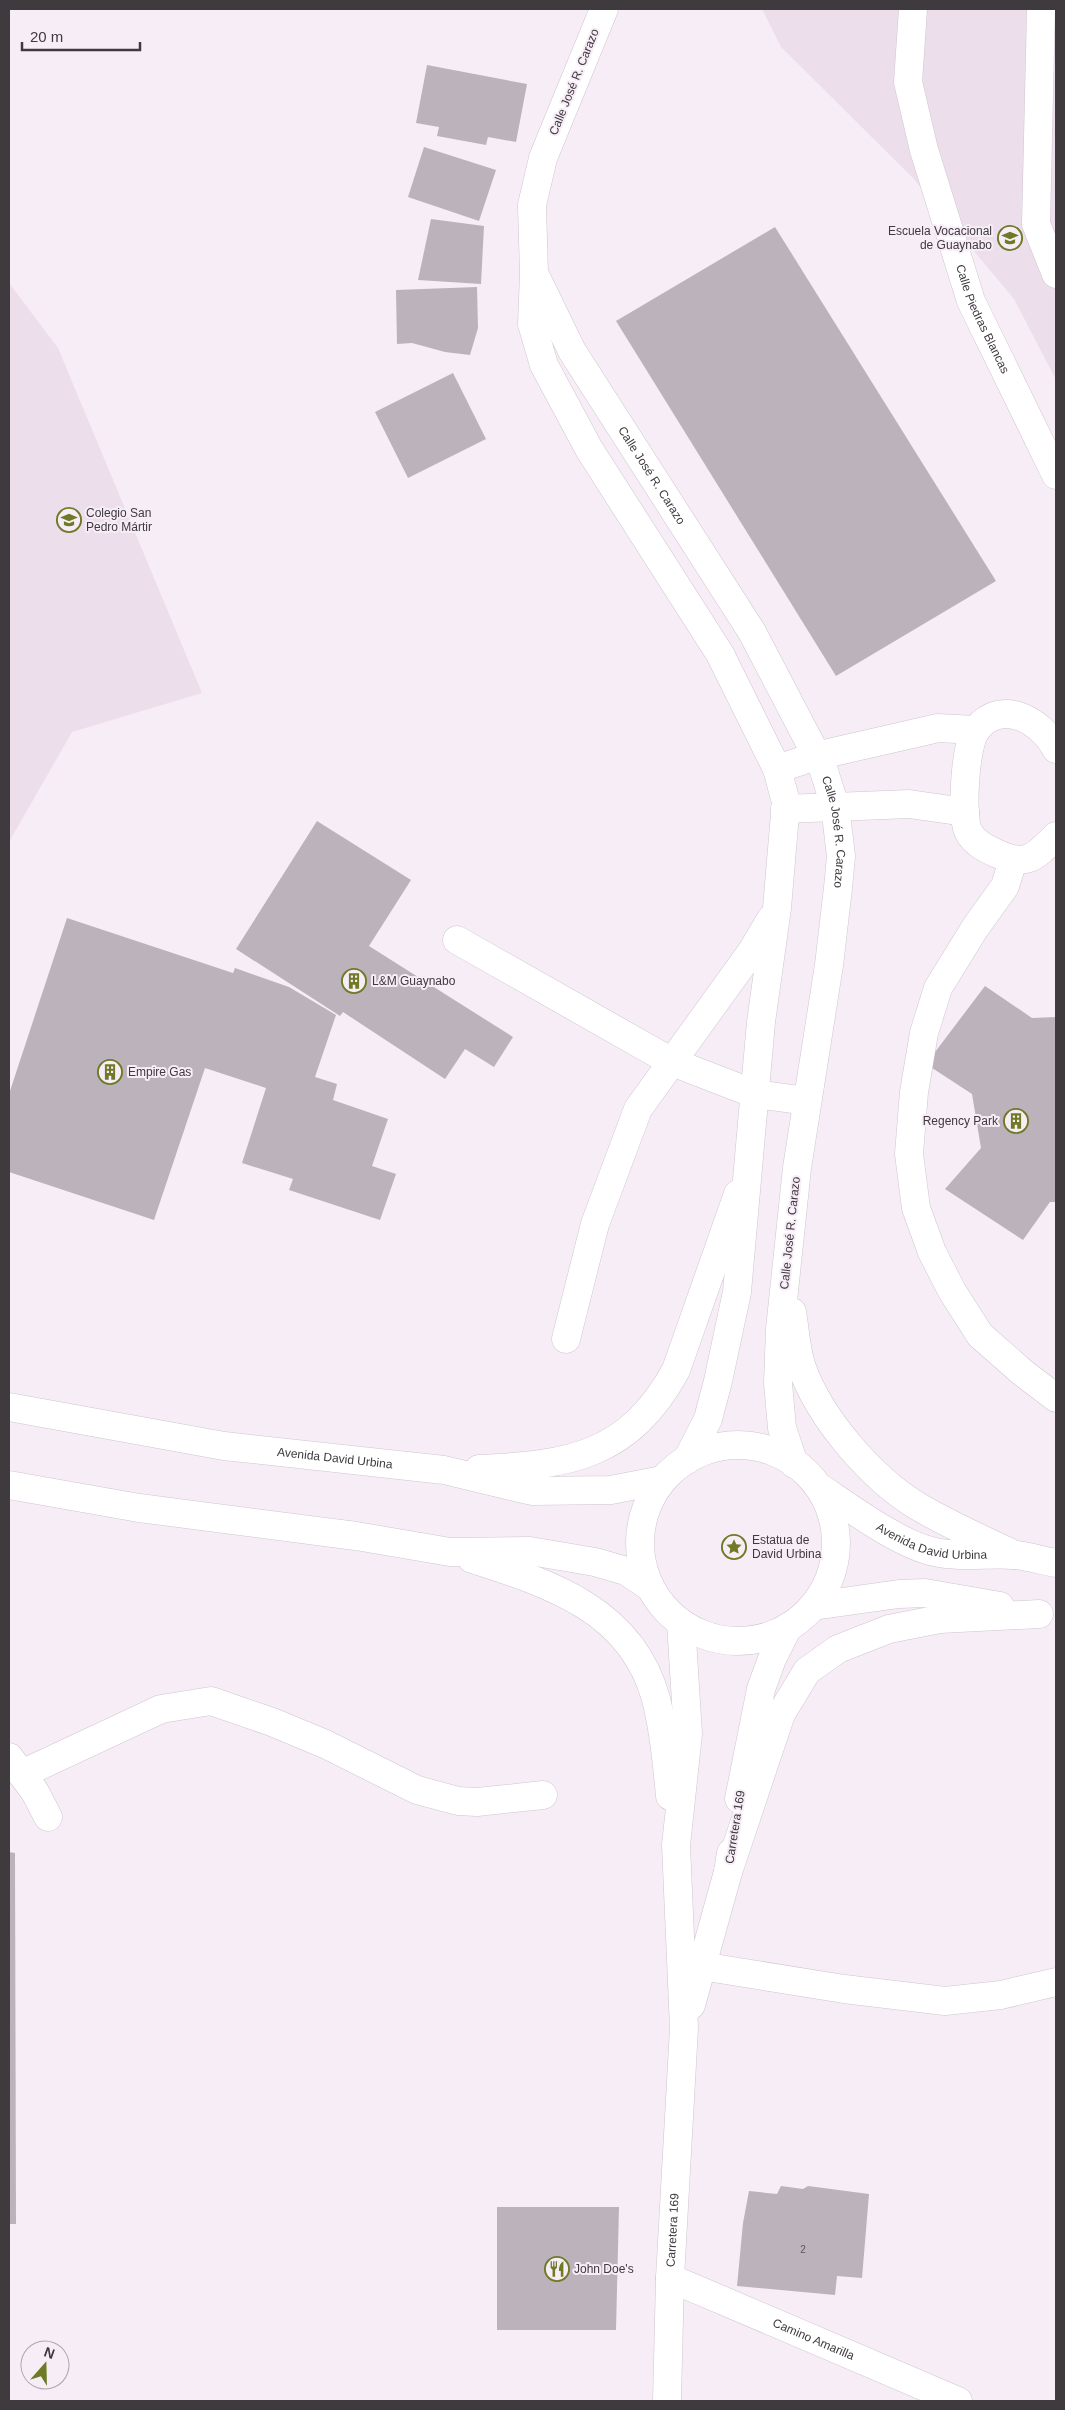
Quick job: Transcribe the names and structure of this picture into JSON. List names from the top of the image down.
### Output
{
  "streets": {
    "street": [
      "Calle José R. Carazo",
      "Calle Piedras Blancas",
      "Avenida David Urbina",
      "Carretera 169",
      "Camino Amarilla"
    ]
  },
  "crossings": [
    ["Carretera 169", "Camino Amarilla"]
  ],
  "places": {
    "school or university": ["Escuela Vocacional de Guaynabo", "Colegio San Pedro Mártir"],
    "building": ["L&M Guaynabo", "Empire Gas", "Regency Park"],
    "place": ["Estatua de David Urbina"],
    "restaurant": ["John Doe's"]
  },
  "house_numbers": ["2"],
  "scale_bar": "20 m",
  "north": "top"
}
